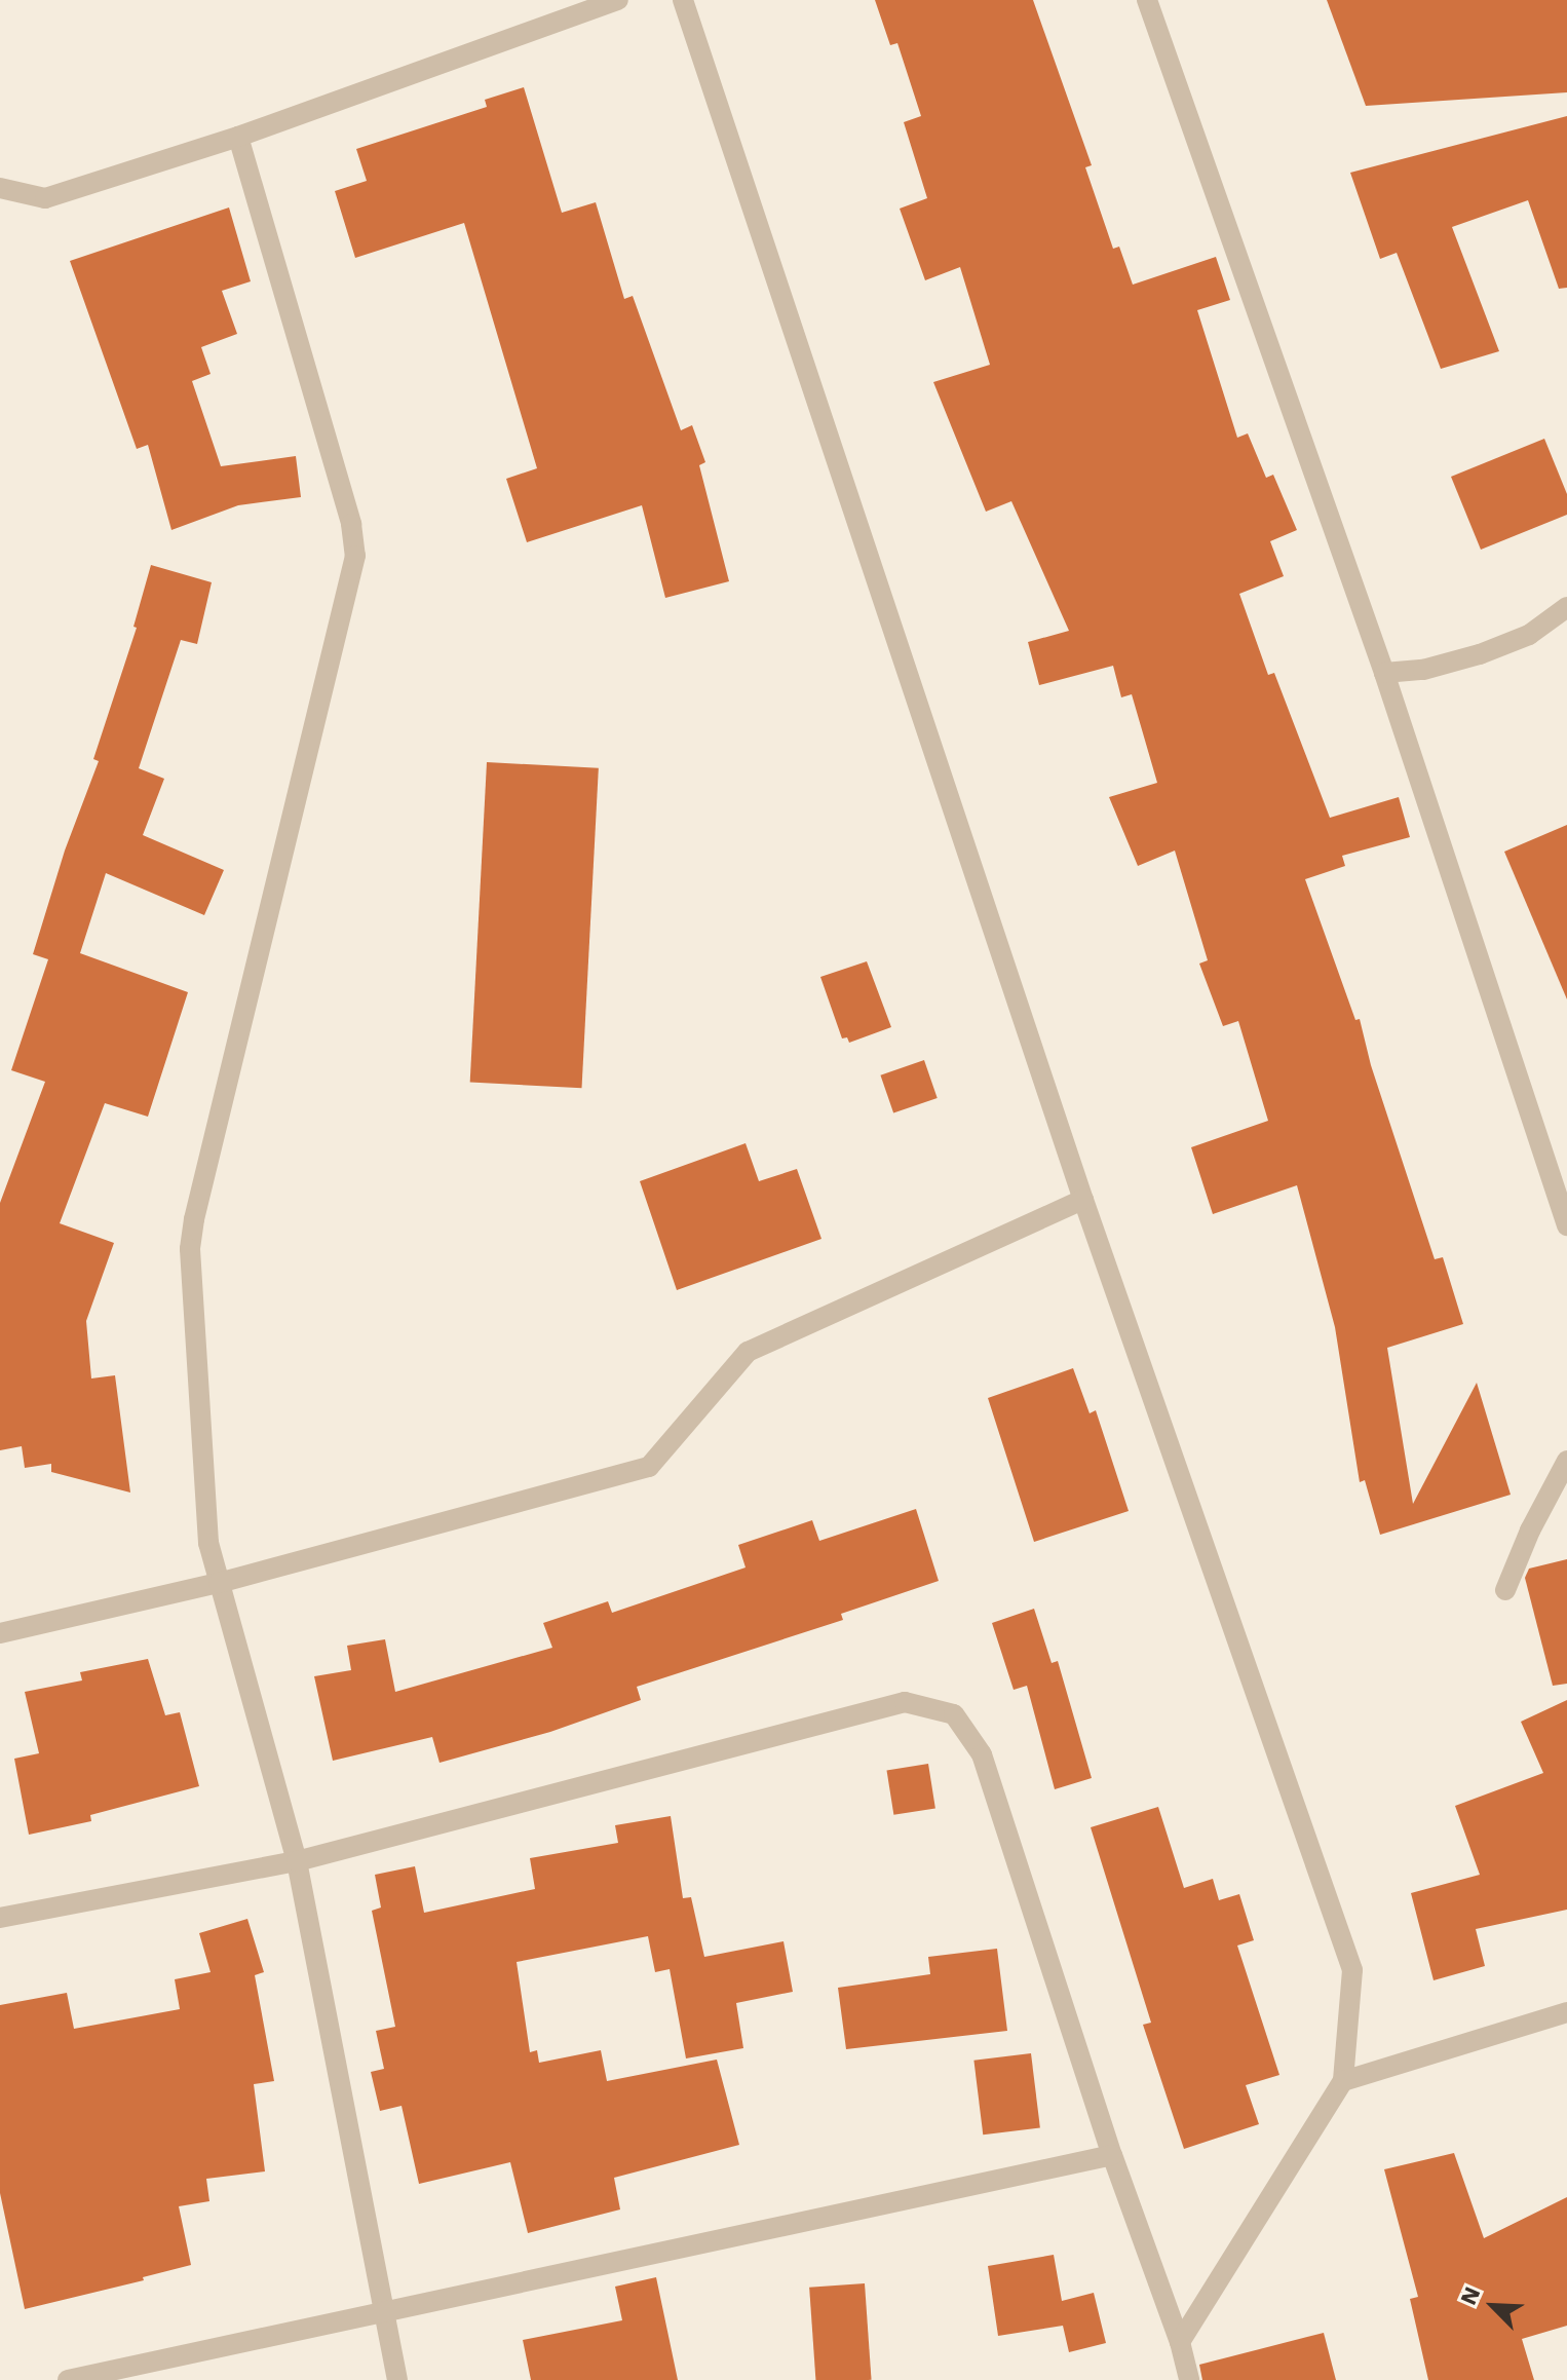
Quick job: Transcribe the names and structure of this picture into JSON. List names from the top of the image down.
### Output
{
  "north": "top left"
}
